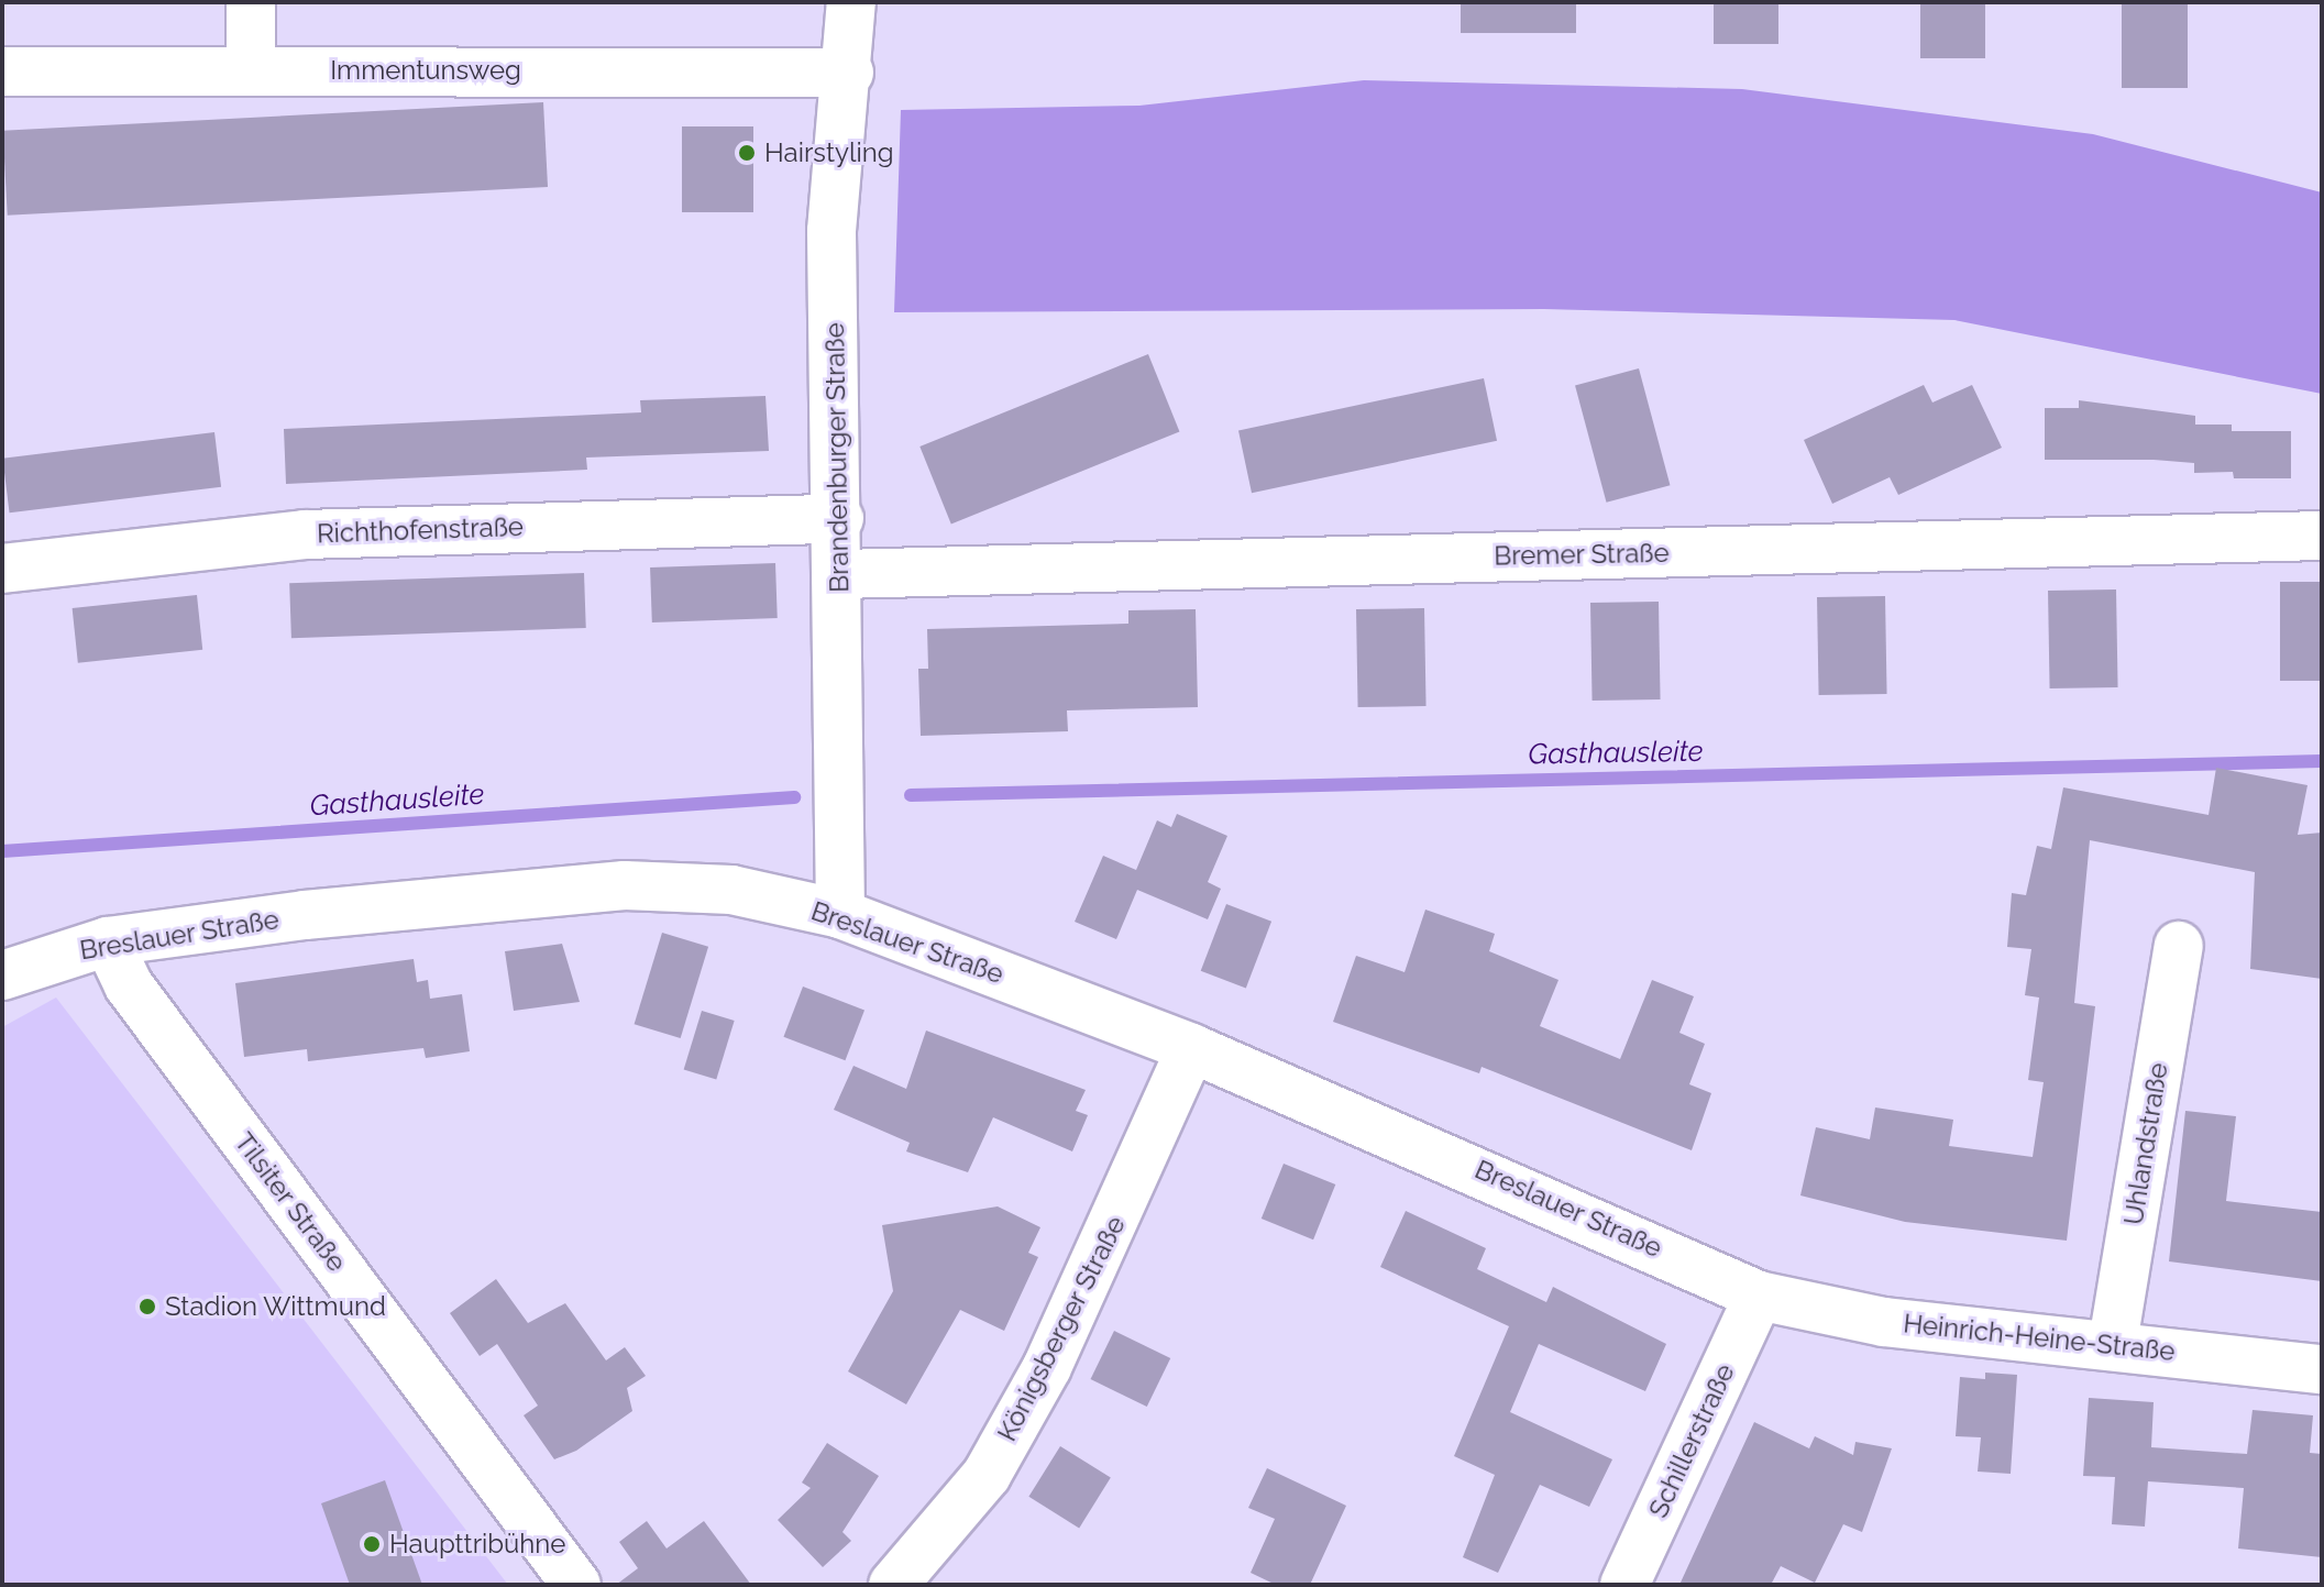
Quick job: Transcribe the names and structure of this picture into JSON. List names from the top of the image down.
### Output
{
  "streets": {
    "street": [
      "Immentunsweg",
      "Brandenburger Straße",
      "Richthofenstraße",
      "Bremer Straße",
      "Breslauer Straße",
      "Uhlandstraße",
      "Tilsiter Straße",
      "Königsberger Straße",
      "Heinrich-Heine-Straße",
      "Schillerstraße"
    ]
  },
  "crossings": [
    ["Immentunsweg", "Brandenburger Straße"],
    ["Brandenburger Straße", "Richthofenstraße"],
    ["Brandenburger Straße", "Bremer Straße"],
    ["Brandenburger Straße", "Breslauer Straße"],
    ["Breslauer Straße", "Tilsiter Straße"],
    ["Breslauer Straße", "Königsberger Straße"],
    ["Breslauer Straße", "Heinrich-Heine-Straße"],
    ["Breslauer Straße", "Schillerstraße"],
    ["Uhlandstraße", "Heinrich-Heine-Straße"],
    ["Heinrich-Heine-Straße", "Schillerstraße"]
  ],
  "water": ["Gasthausleite"],
  "places": ["Hairstyling", "Stadion Wittmund", "Haupttribühne"]
}
